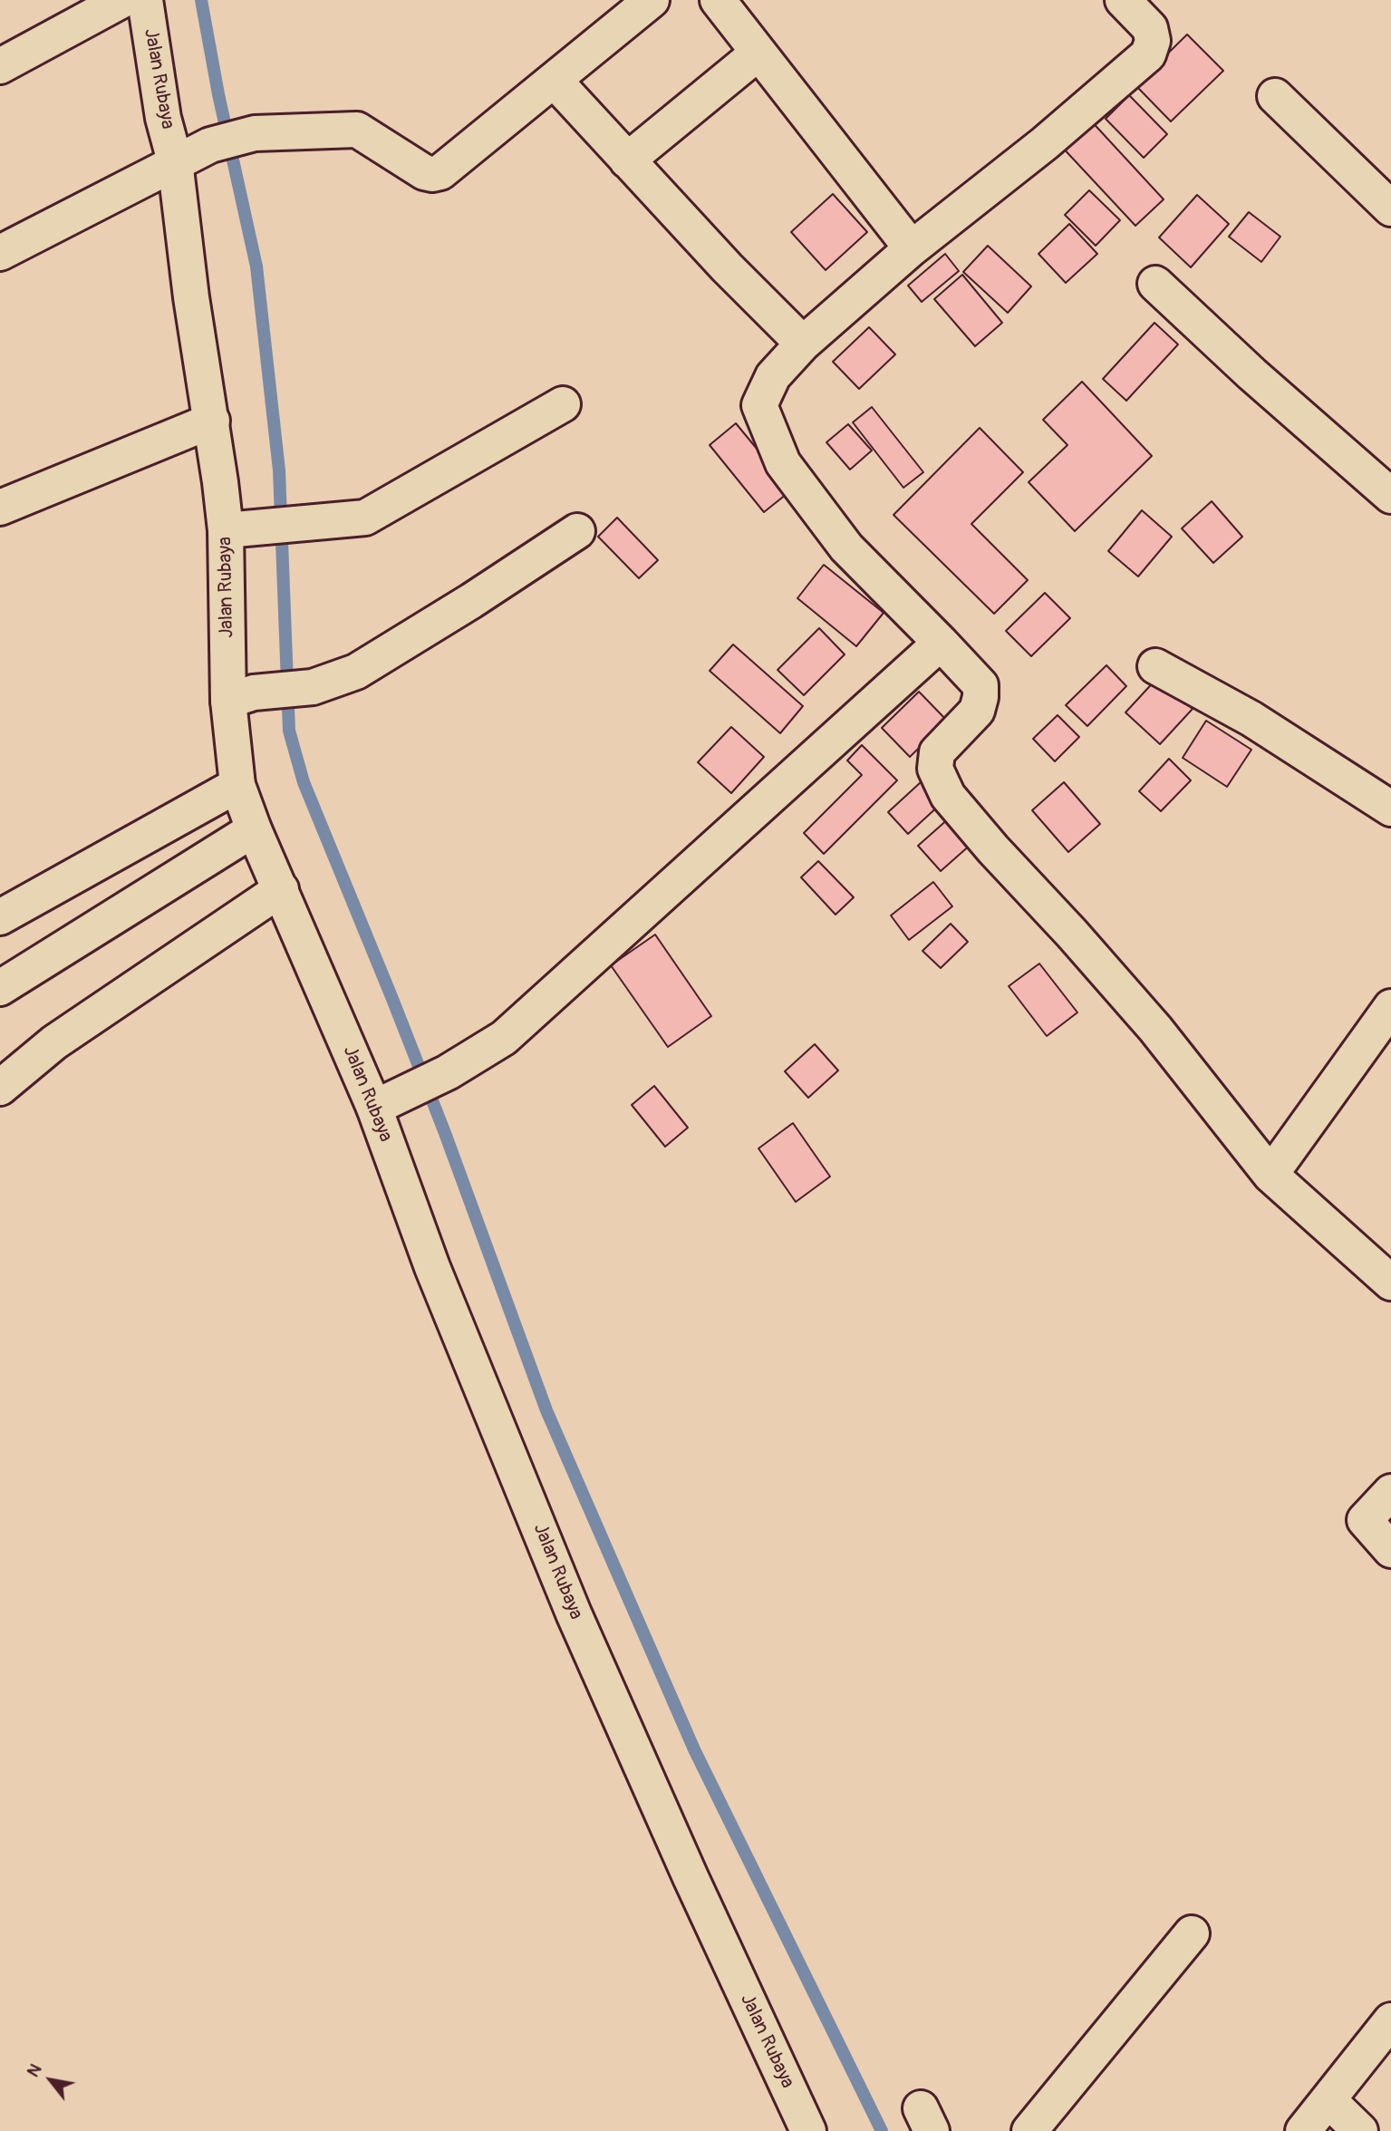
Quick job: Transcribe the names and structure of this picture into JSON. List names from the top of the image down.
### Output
{
  "streets": {
    "street": ["Jalan Rubaya"]
  },
  "north": "top left"
}
